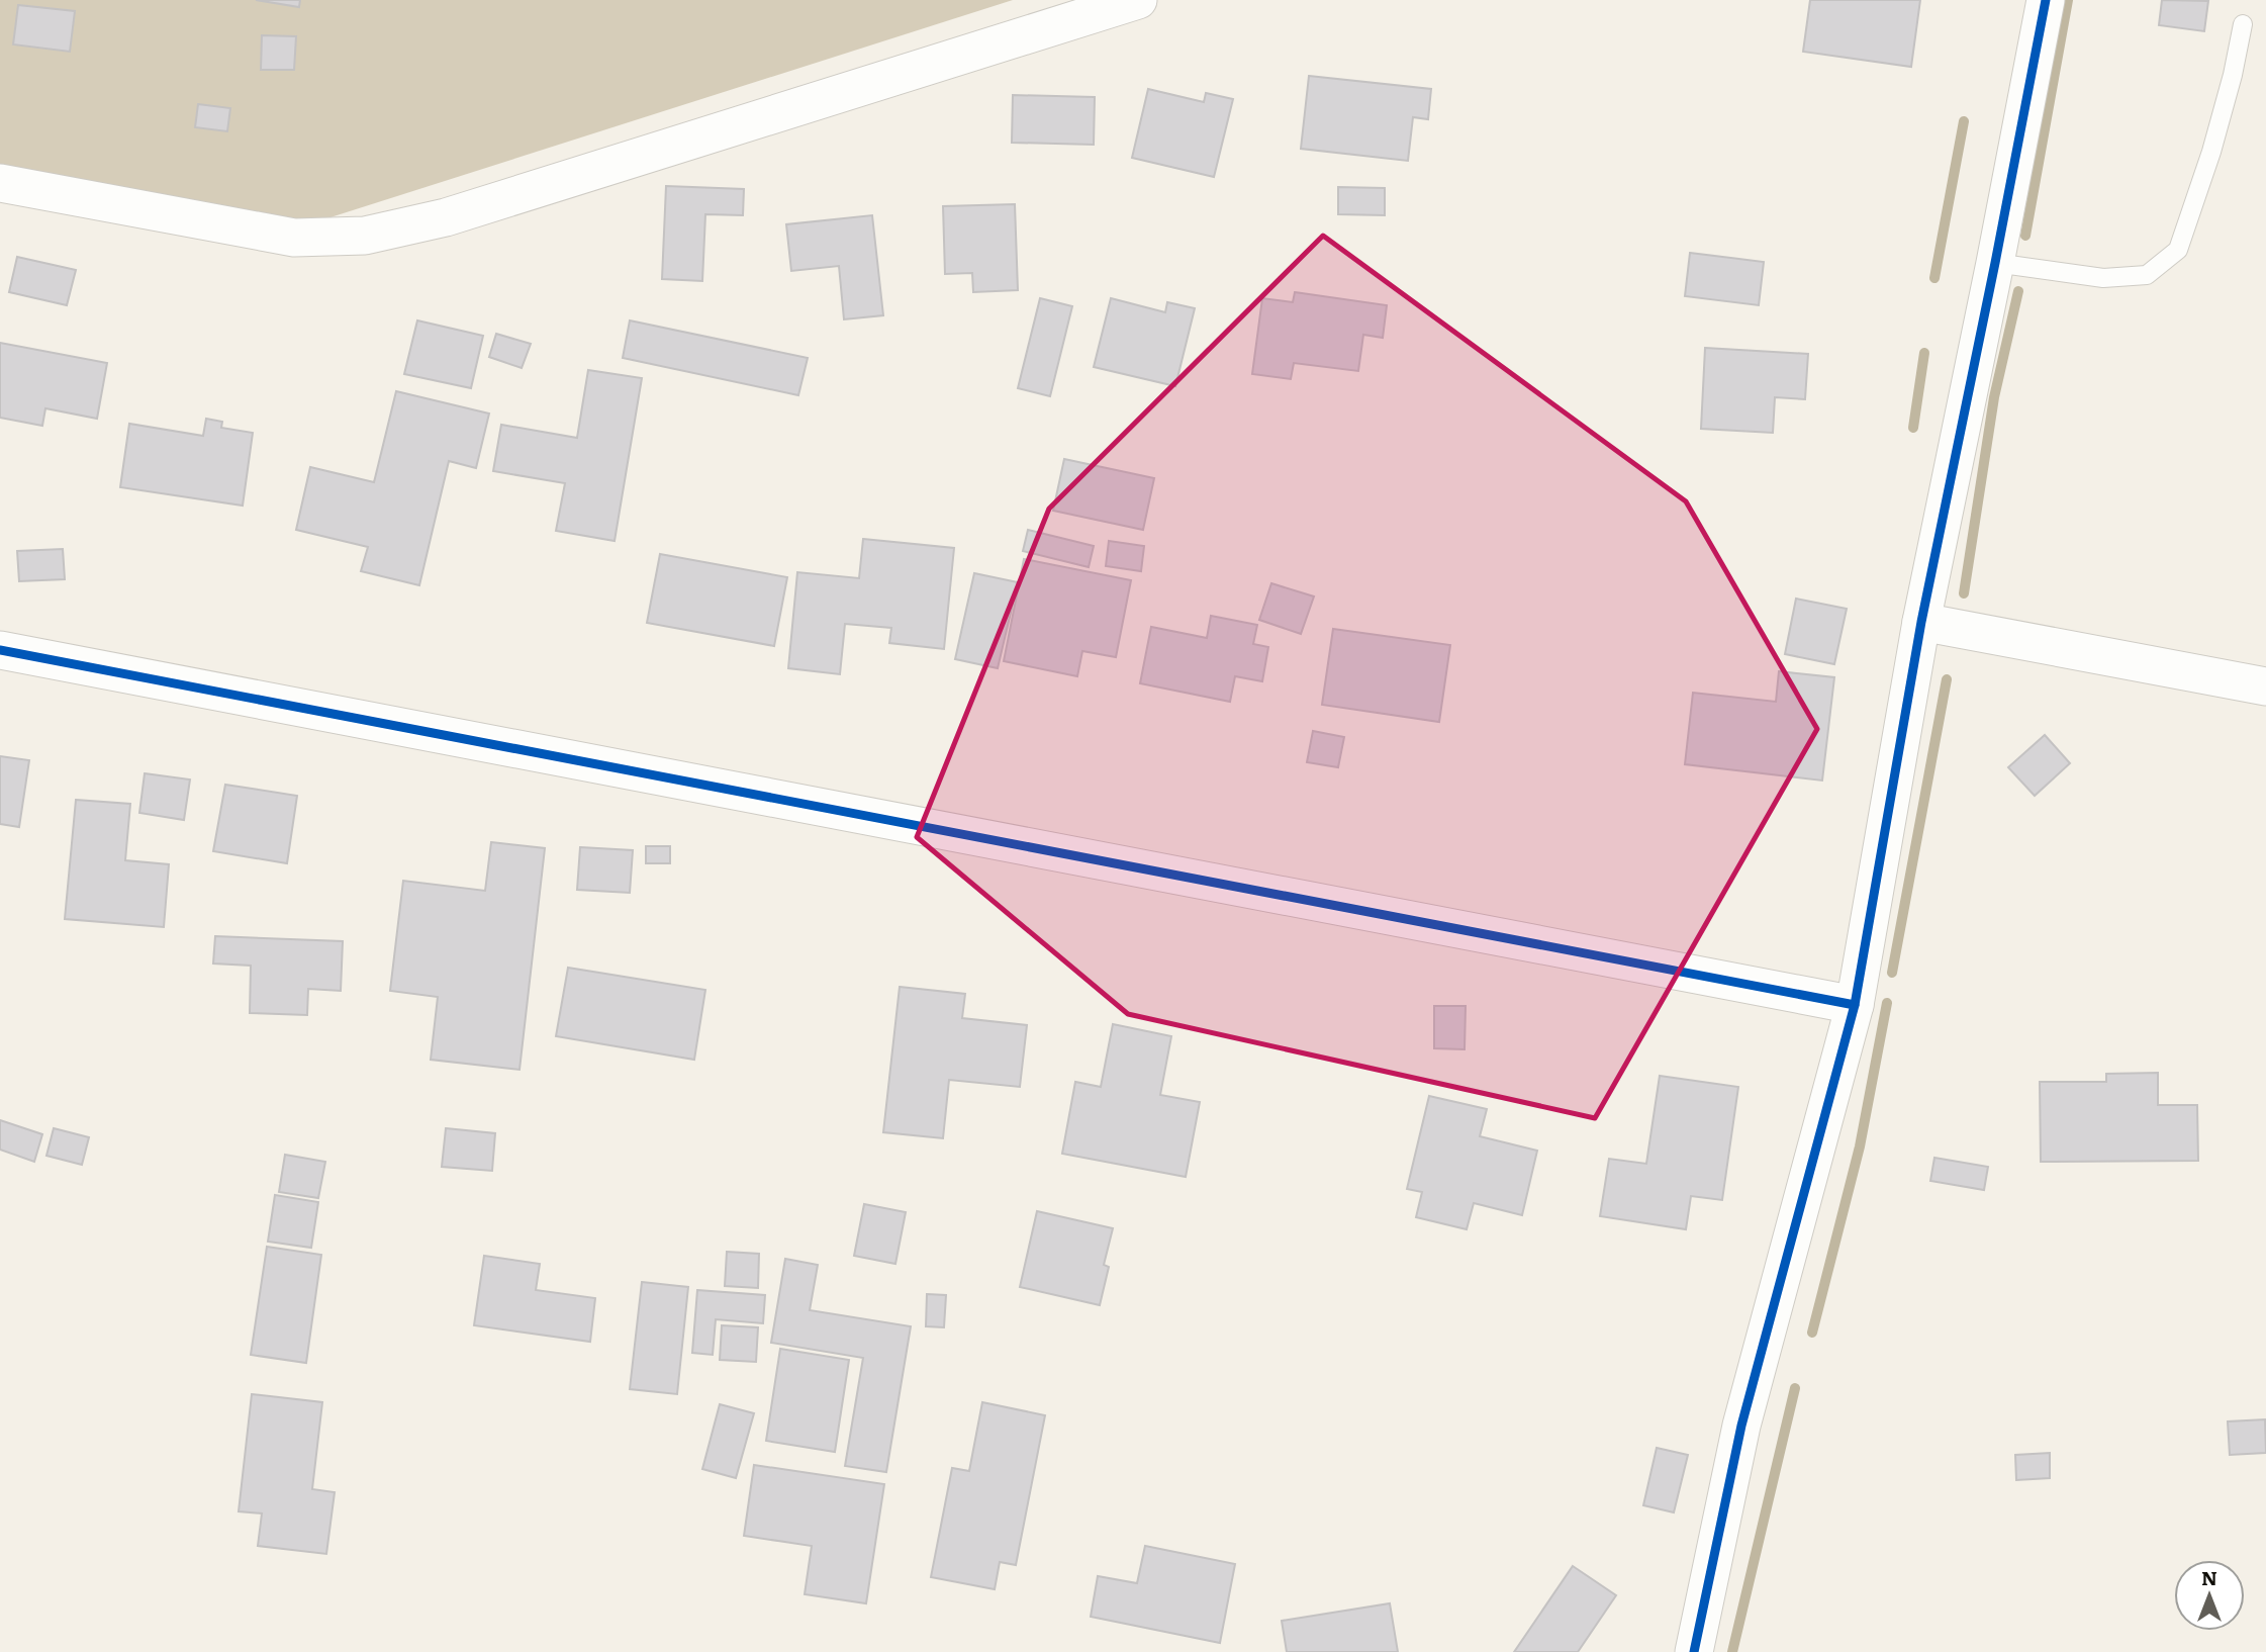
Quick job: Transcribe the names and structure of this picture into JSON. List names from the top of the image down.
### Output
{
  "north": "top"
}
